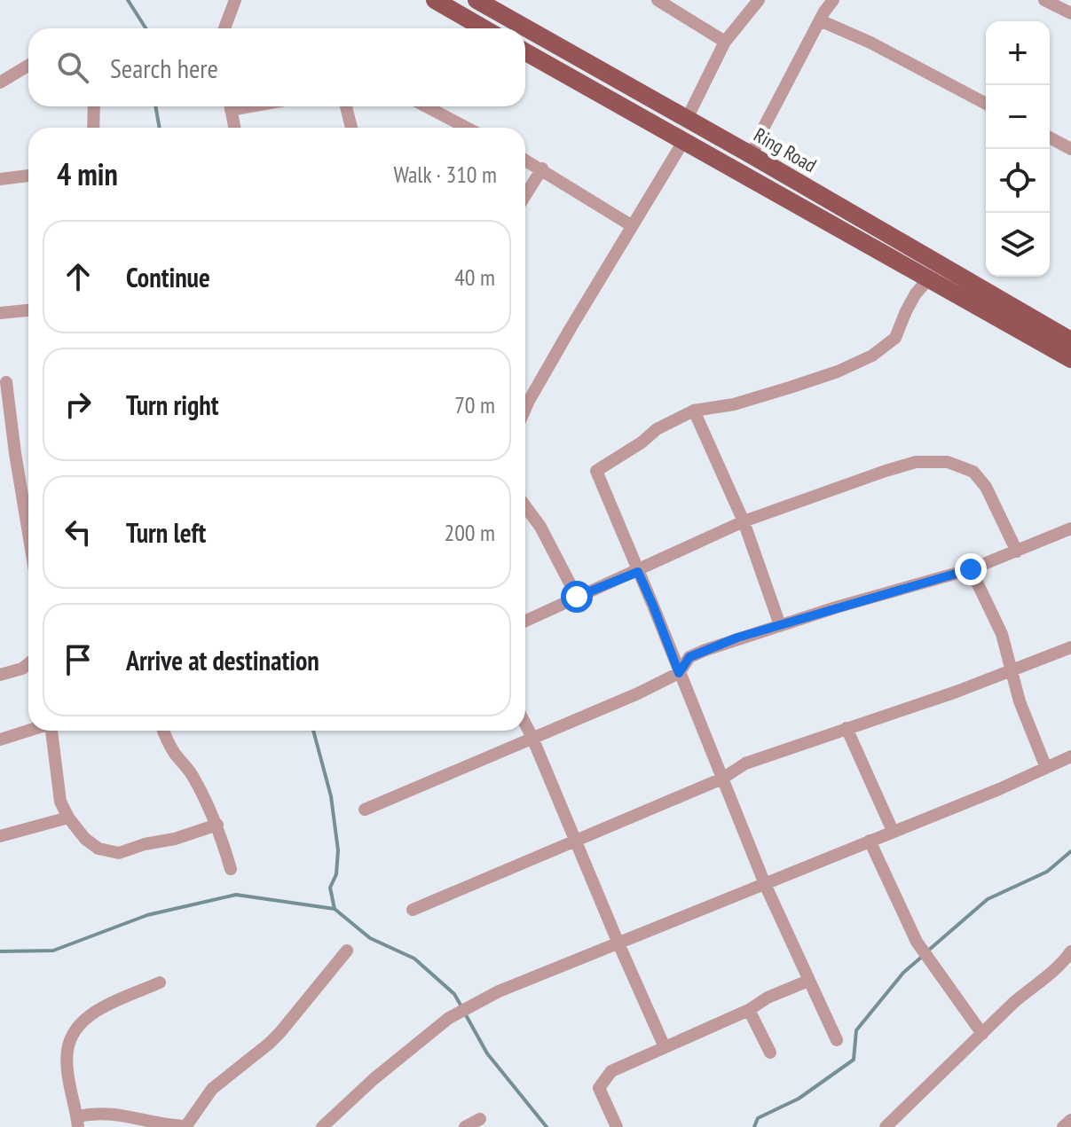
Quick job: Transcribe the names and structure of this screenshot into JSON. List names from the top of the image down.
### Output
{
  "streets": {
    "main road": ["Ring Road"]
  },
  "page": {
    "map_buttons": ["+", "−"],
    "search": "Search here",
    "heading": ["4 min", "Walk · 310 m"],
    "list": [
      ["Continue", "40 m"],
      ["Turn right", "70 m"],
      ["Turn left", "200 m"],
      "Arrive at destination"
    ]
  }
}
